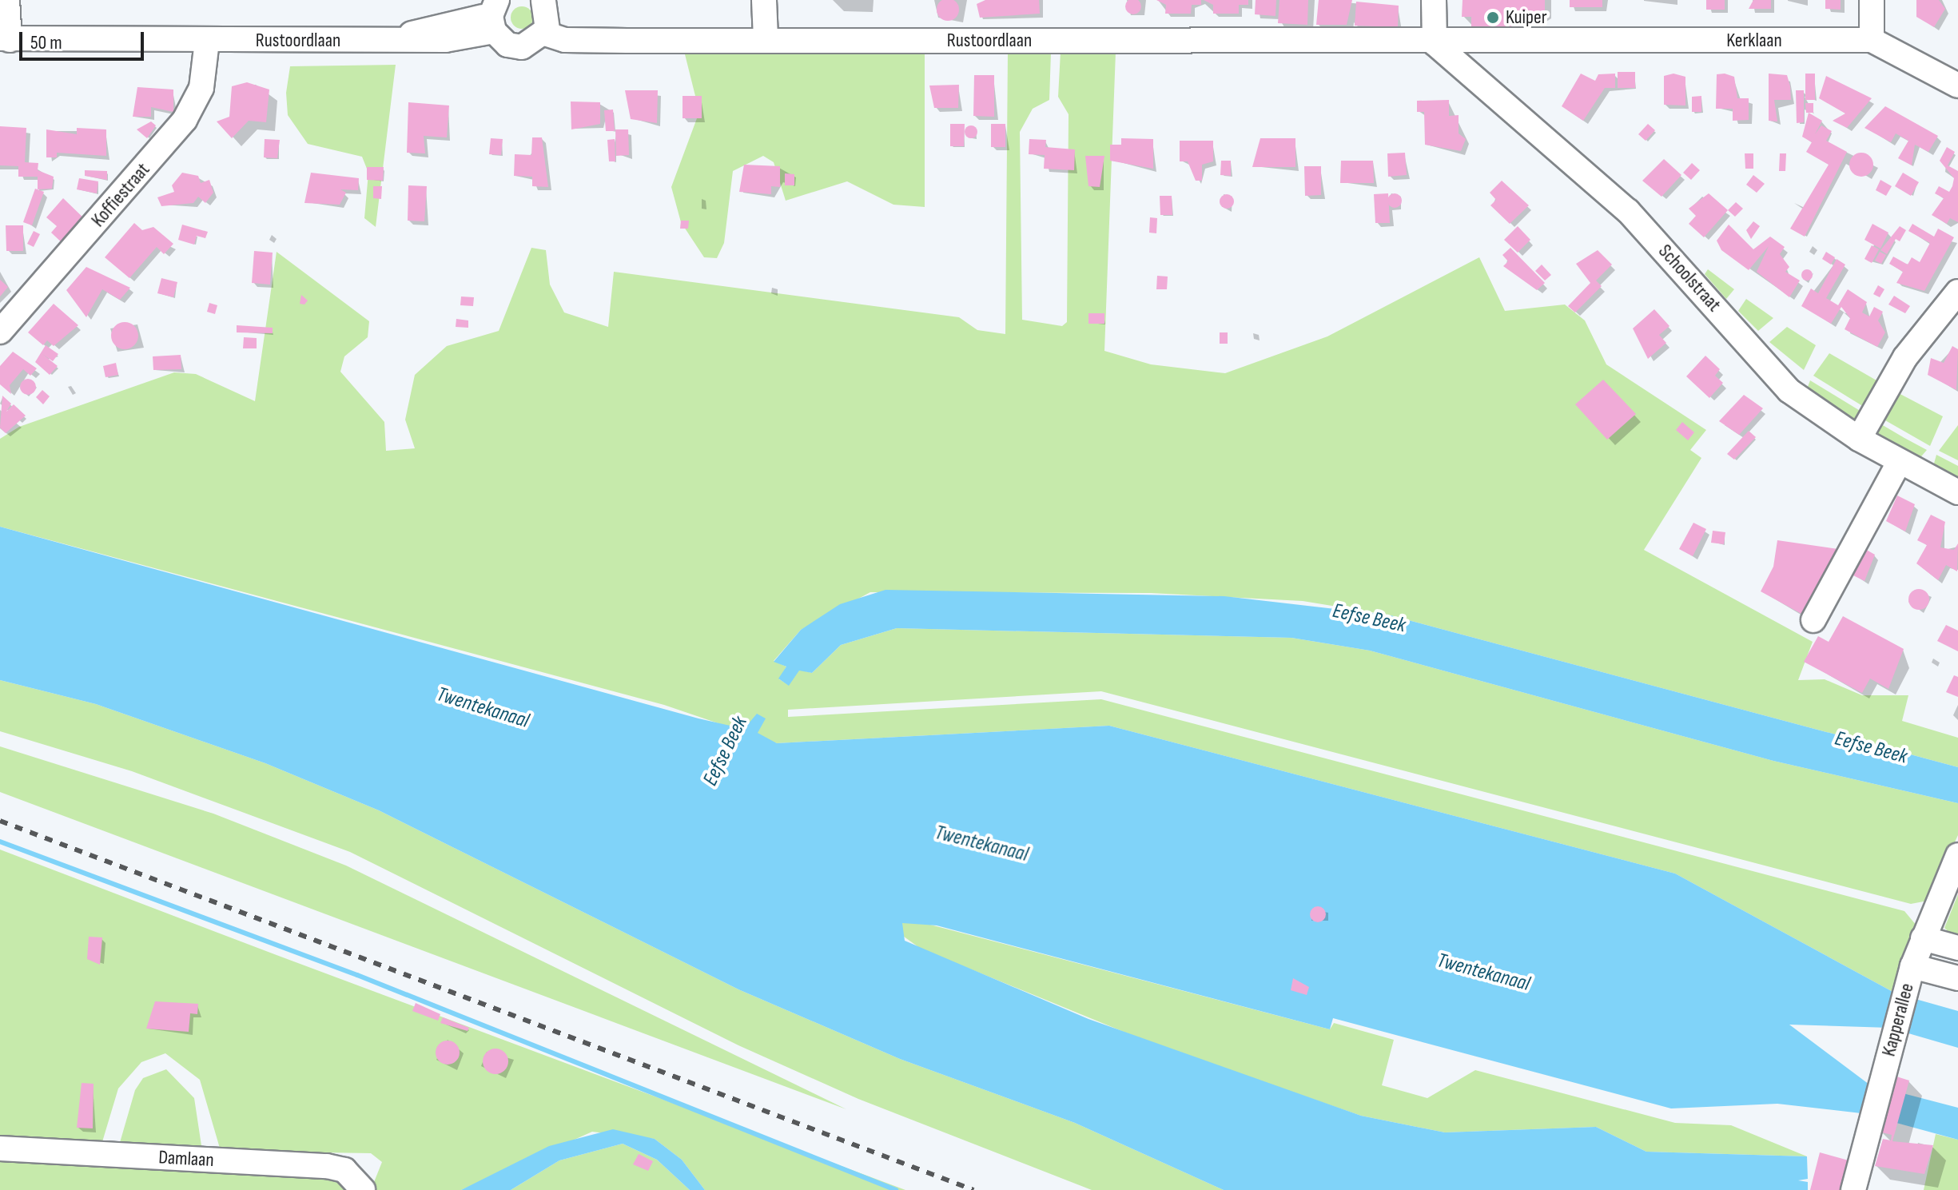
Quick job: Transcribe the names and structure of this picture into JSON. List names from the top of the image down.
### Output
{
  "streets": {
    "street": [
      "Rustoordlaan",
      "Kerklaan",
      "Koffiestraat",
      "Schoolstraat",
      "Kapperallee",
      "Damlaan"
    ]
  },
  "crossings": [
    ["Rustoordlaan", "Kerklaan"],
    ["Rustoordlaan", "Koffiestraat"],
    ["Rustoordlaan", "Schoolstraat"],
    ["Kerklaan", "Schoolstraat"]
  ],
  "water": ["Eefse Beek", "Twentekanaal"],
  "places": ["Kuiper"],
  "scale_bar": "50 m"
}
